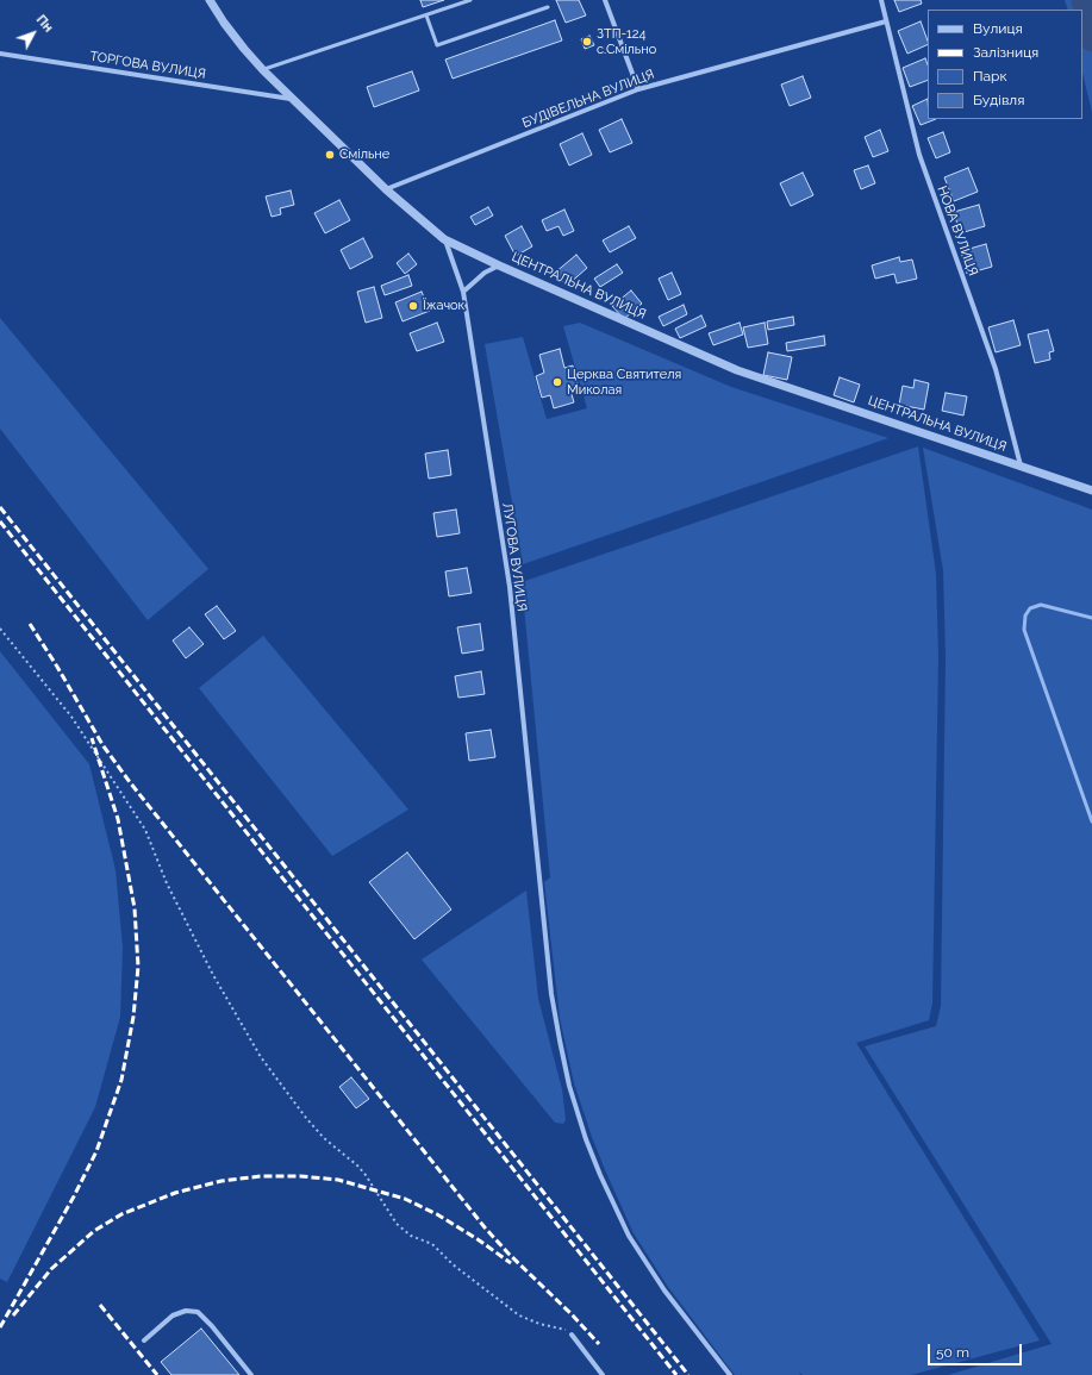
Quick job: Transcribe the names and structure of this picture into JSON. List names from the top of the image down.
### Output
{
  "streets": {
    "street": [
      "ТОРГОВА ВУЛИЦЯ",
      "БУДІВЕЛЬНА ВУЛИЦЯ",
      "НОВА ВУЛИЦЯ",
      "ЦЕНТРАЛЬНА ВУЛИЦЯ",
      "ЛУГОВА ВУЛИЦЯ"
    ]
  },
  "crossings": [
    ["ТОРГОВА ВУЛИЦЯ", "ЦЕНТРАЛЬНА ВУЛИЦЯ"],
    ["БУДІВЕЛЬНА ВУЛИЦЯ", "НОВА ВУЛИЦЯ"],
    ["БУДІВЕЛЬНА ВУЛИЦЯ", "ЦЕНТРАЛЬНА ВУЛИЦЯ"],
    ["НОВА ВУЛИЦЯ", "ЦЕНТРАЛЬНА ВУЛИЦЯ"],
    ["ЦЕНТРАЛЬНА ВУЛИЦЯ", "ЛУГОВА ВУЛИЦЯ"]
  ],
  "places": [
    "ЗТП-124 с.Смільно",
    "Смільне",
    "Їжачок",
    "Церква Святителя Миколая"
  ],
  "legend": [
    "Вулиця",
    "Залізниця",
    "Парк",
    "Будівля"
  ],
  "scale_bar": "50 m",
  "north": "top right"
}
